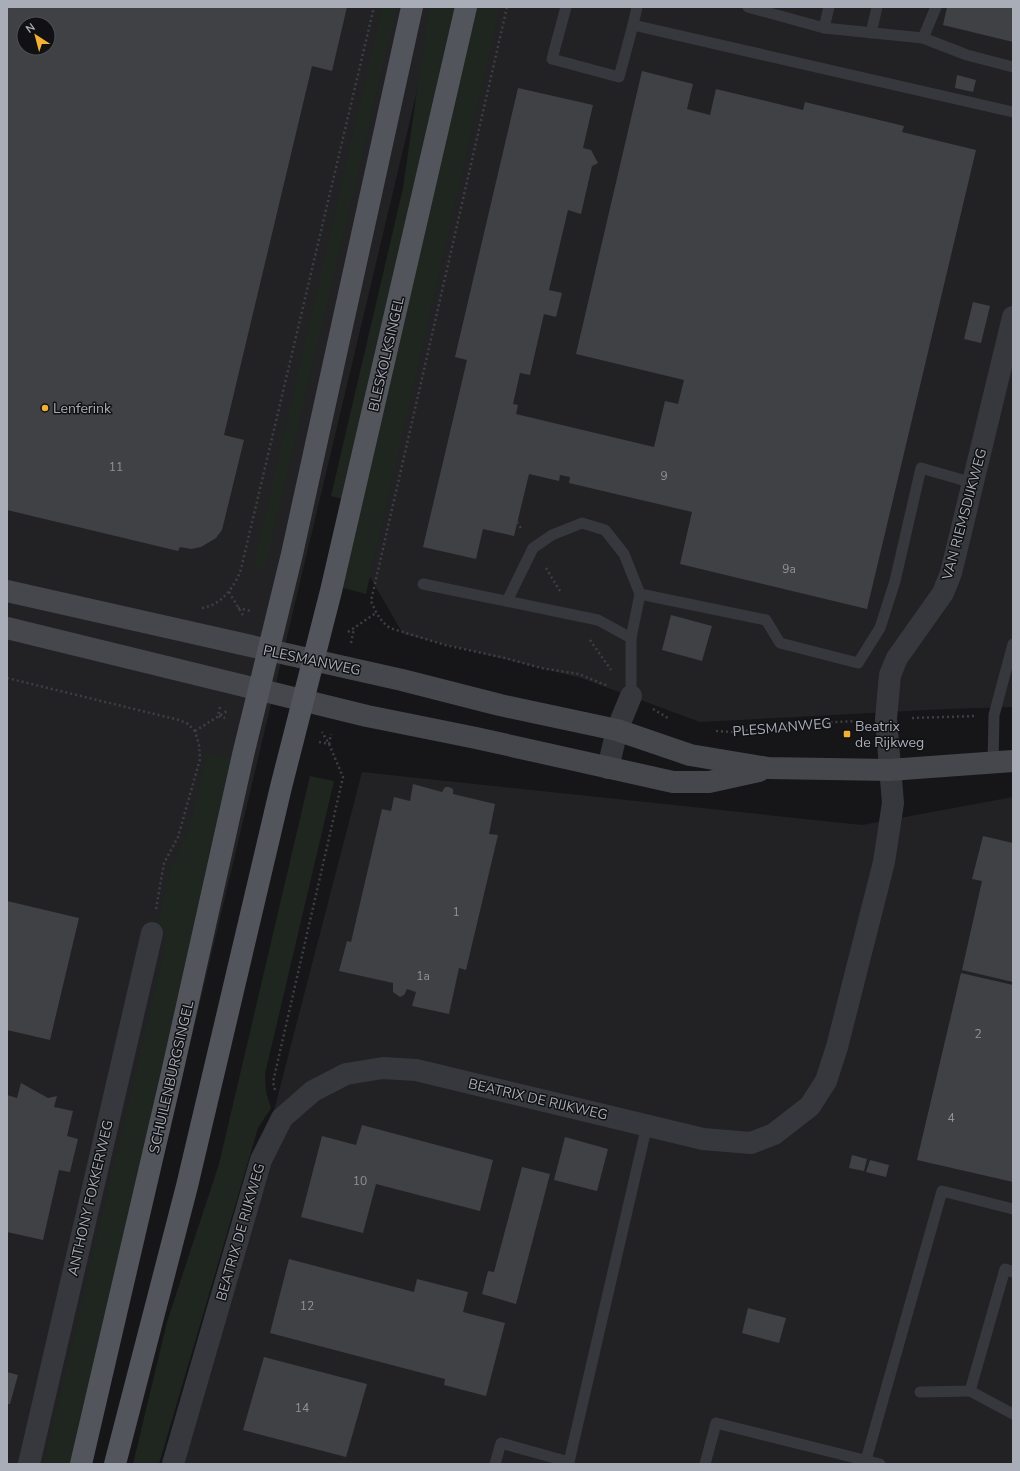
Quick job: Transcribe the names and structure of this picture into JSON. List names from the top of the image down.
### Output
{
  "streets": {
    "main road": ["BLESKOLKSINGEL", "PLESMANWEG", "SCHUILENBURGSINGEL"],
    "street": ["VAN RIEMSDIJKWEG", "BEATRIX DE RIJKWEG", "ANTHONY FOKKERWEG"]
  },
  "crossings": [
    ["BLESKOLKSINGEL", "PLESMANWEG"],
    ["VAN RIEMSDIJKWEG", "PLESMANWEG"],
    ["VAN RIEMSDIJKWEG", "BEATRIX DE RIJKWEG"],
    ["PLESMANWEG", "SCHUILENBURGSINGEL"],
    ["PLESMANWEG", "BEATRIX DE RIJKWEG"]
  ],
  "places": {
    "other": ["Lenferink"],
    "transit": ["Beatrix de Rijkweg"]
  },
  "house_numbers": [
    "11",
    "9",
    "9a",
    "1",
    "1a",
    "2",
    "4",
    "10",
    "12",
    "14"
  ],
  "north": "top left"
}
